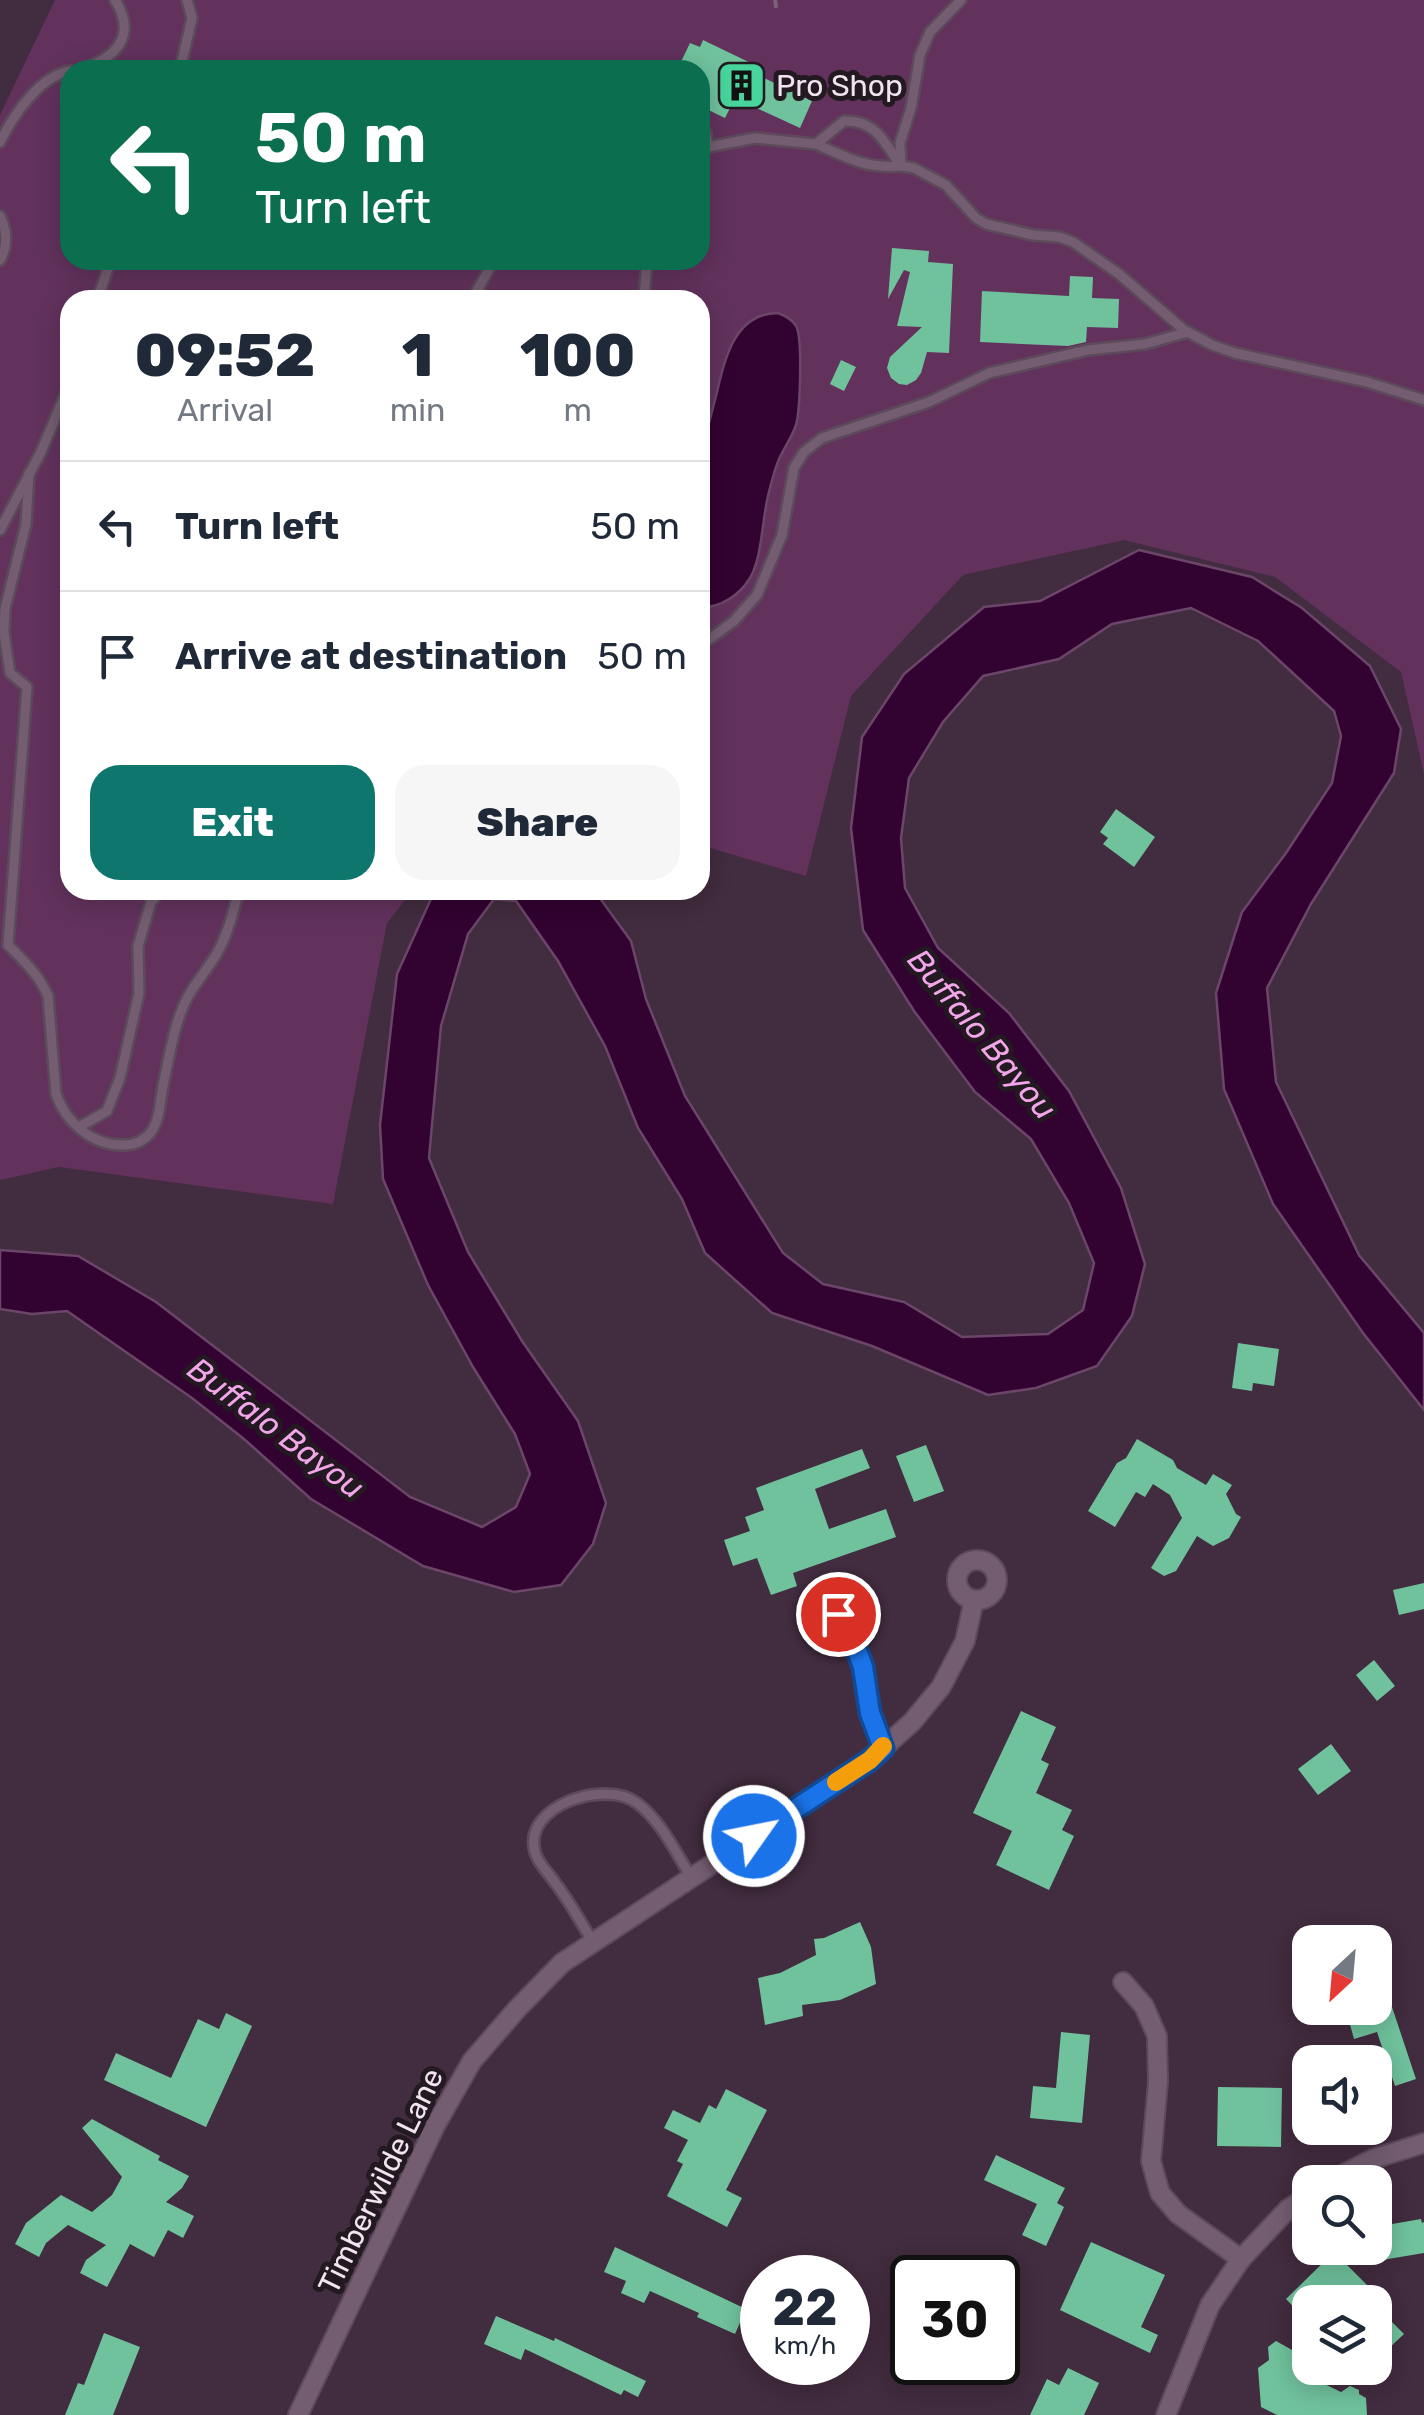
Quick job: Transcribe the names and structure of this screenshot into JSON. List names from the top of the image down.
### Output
{
  "streets": {
    "street": ["Timberwilde Lane"]
  },
  "water": ["Buffalo Bayou"],
  "places": {
    "building": ["Pro Shop"]
  },
  "north": "bottom left",
  "page": {
    "turn": ["50 m", "Turn left"],
    "eta": [
      "09:52",
      "Arrival",
      "1",
      "min",
      "100",
      "m"
    ],
    "list": [
      {
        "name": "Turn left",
        "value": "50 m"
      },
      {
        "name": "Arrive at destination",
        "value": "50 m"
      }
    ],
    "buttons": ["Exit", "Share"],
    "speed": "22 km/h",
    "limit": "30"
  }
}
